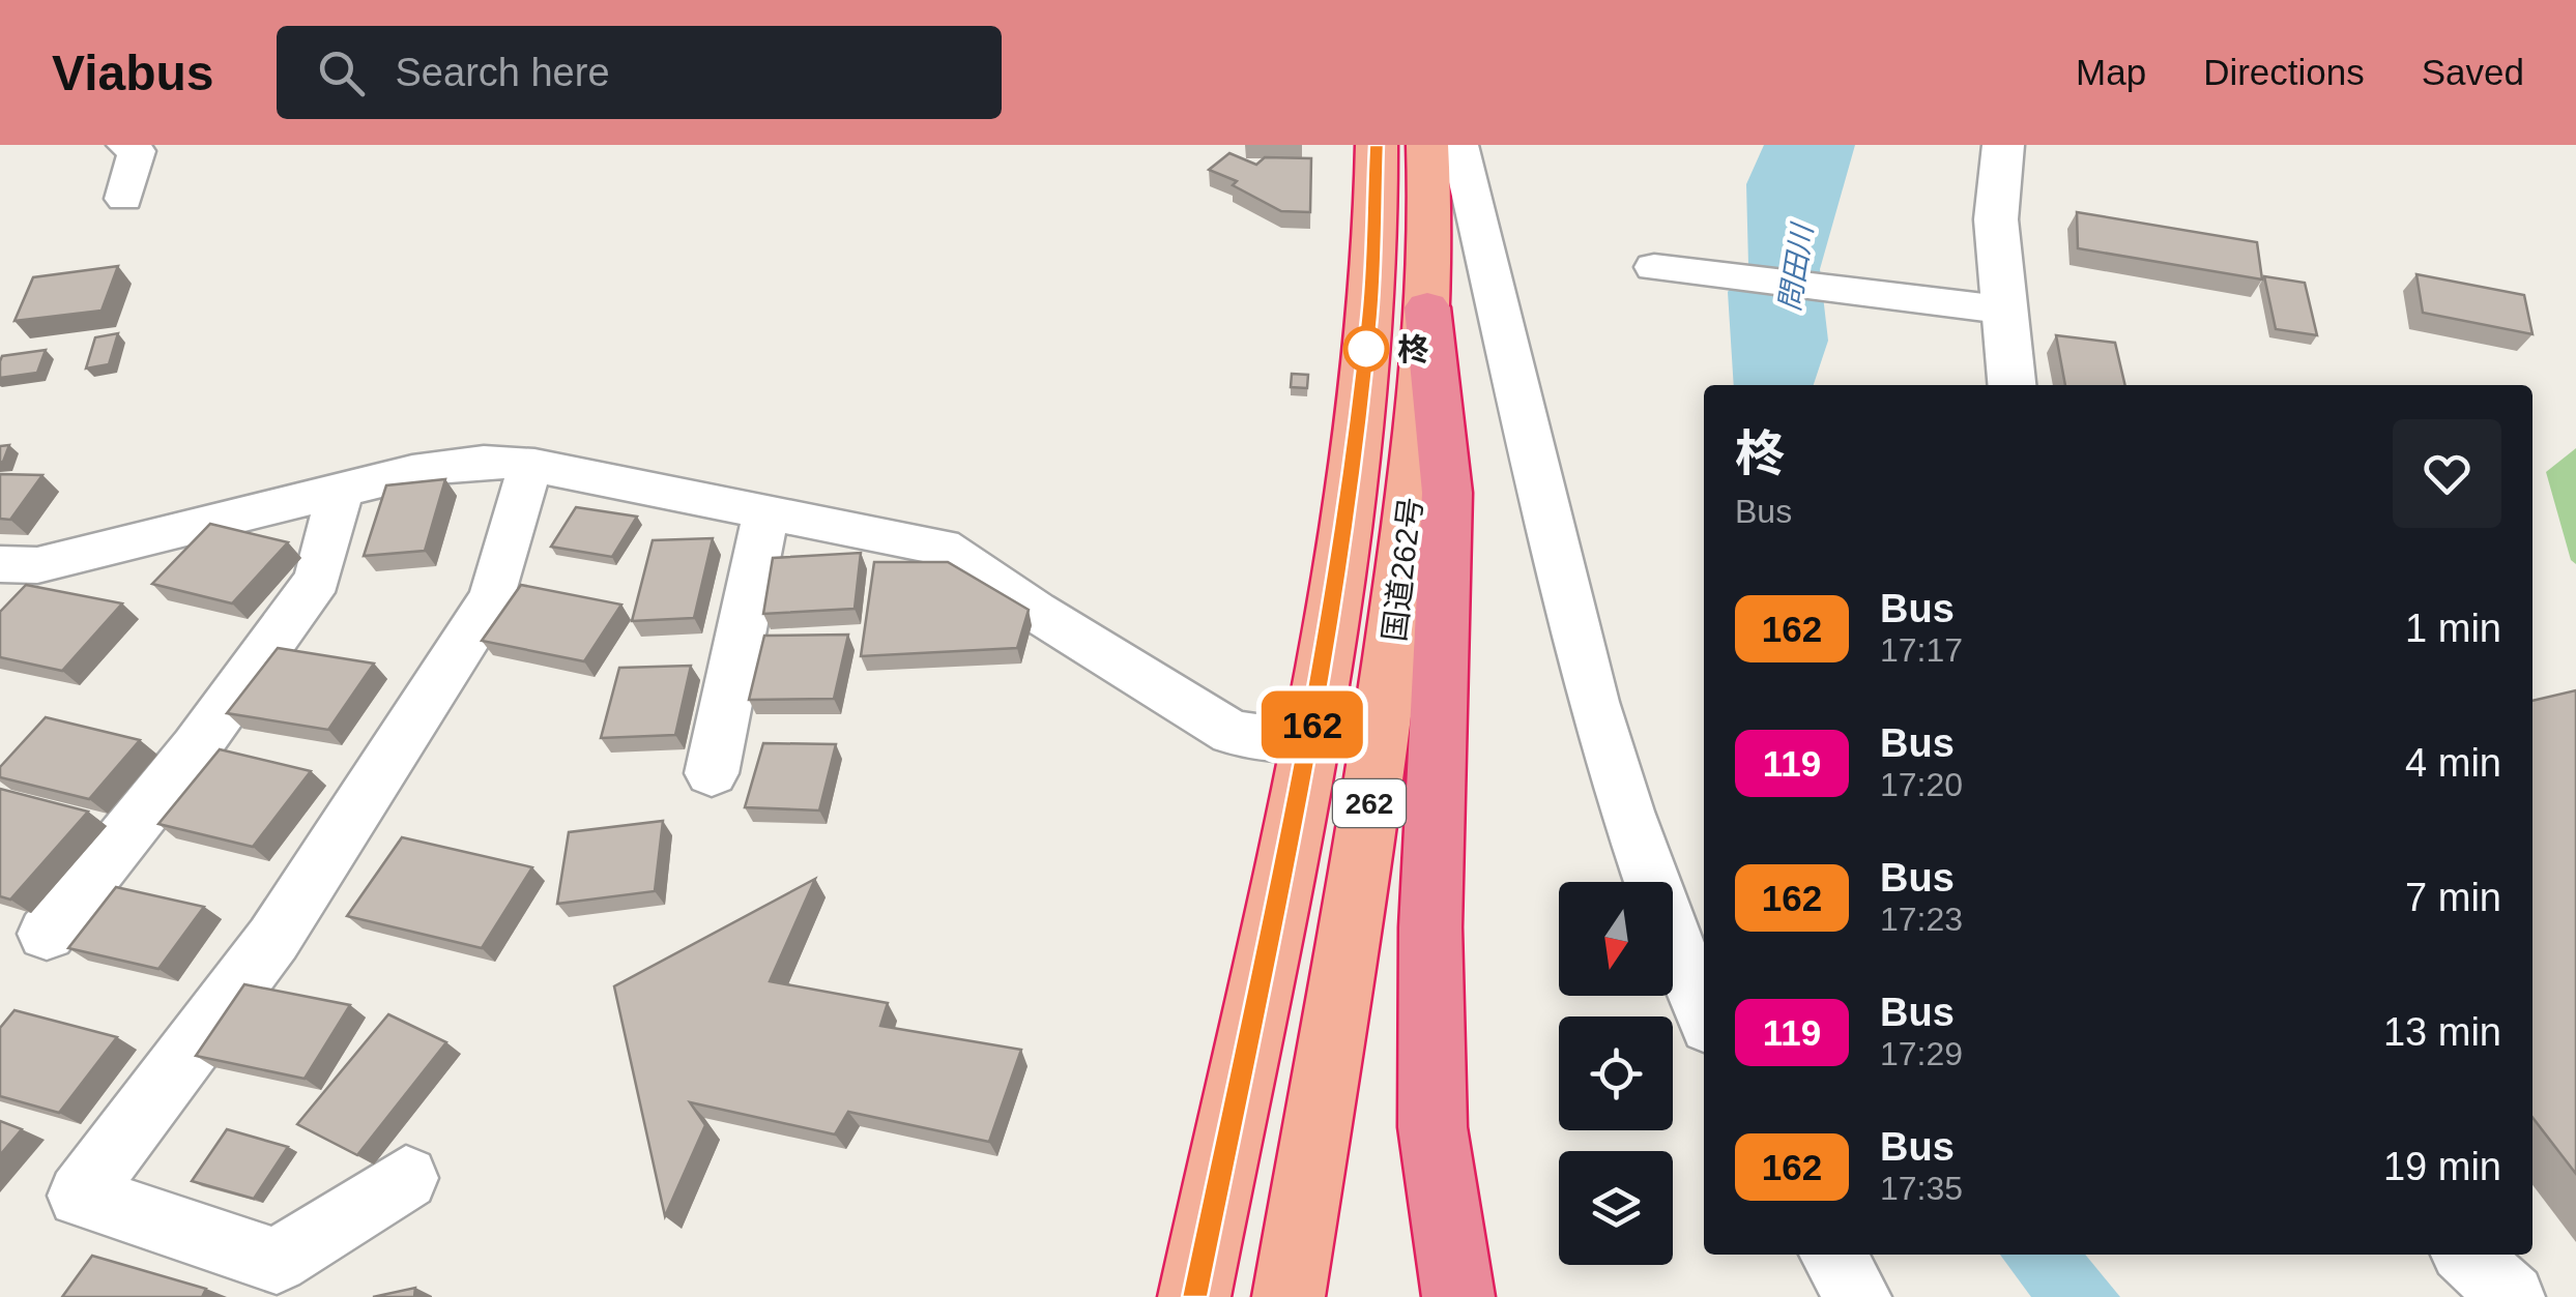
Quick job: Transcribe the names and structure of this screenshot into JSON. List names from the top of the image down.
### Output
{
  "streets": {
    "highway": ["国道262号", "262"]
  },
  "water": ["問田川"],
  "places": ["柊"],
  "lines": ["bus line 162"],
  "north": "bottom",
  "page": {
    "header": "Viabus",
    "search": "Search here",
    "nav": ["Map", "Directions", "Saved"],
    "on_map": "162",
    "heading": ["柊", "Bus"],
    "list": [
      {
        "mark": "162",
        "name": "Bus",
        "note": "17:17",
        "value": "1 min"
      },
      {
        "mark": "119",
        "name": "Bus",
        "note": "17:20",
        "value": "4 min"
      },
      {
        "mark": "162",
        "name": "Bus",
        "note": "17:23",
        "value": "7 min"
      },
      {
        "mark": "119",
        "name": "Bus",
        "note": "17:29",
        "value": "13 min"
      },
      {
        "mark": "162",
        "name": "Bus",
        "note": "17:35",
        "value": "19 min"
      }
    ]
  }
}
